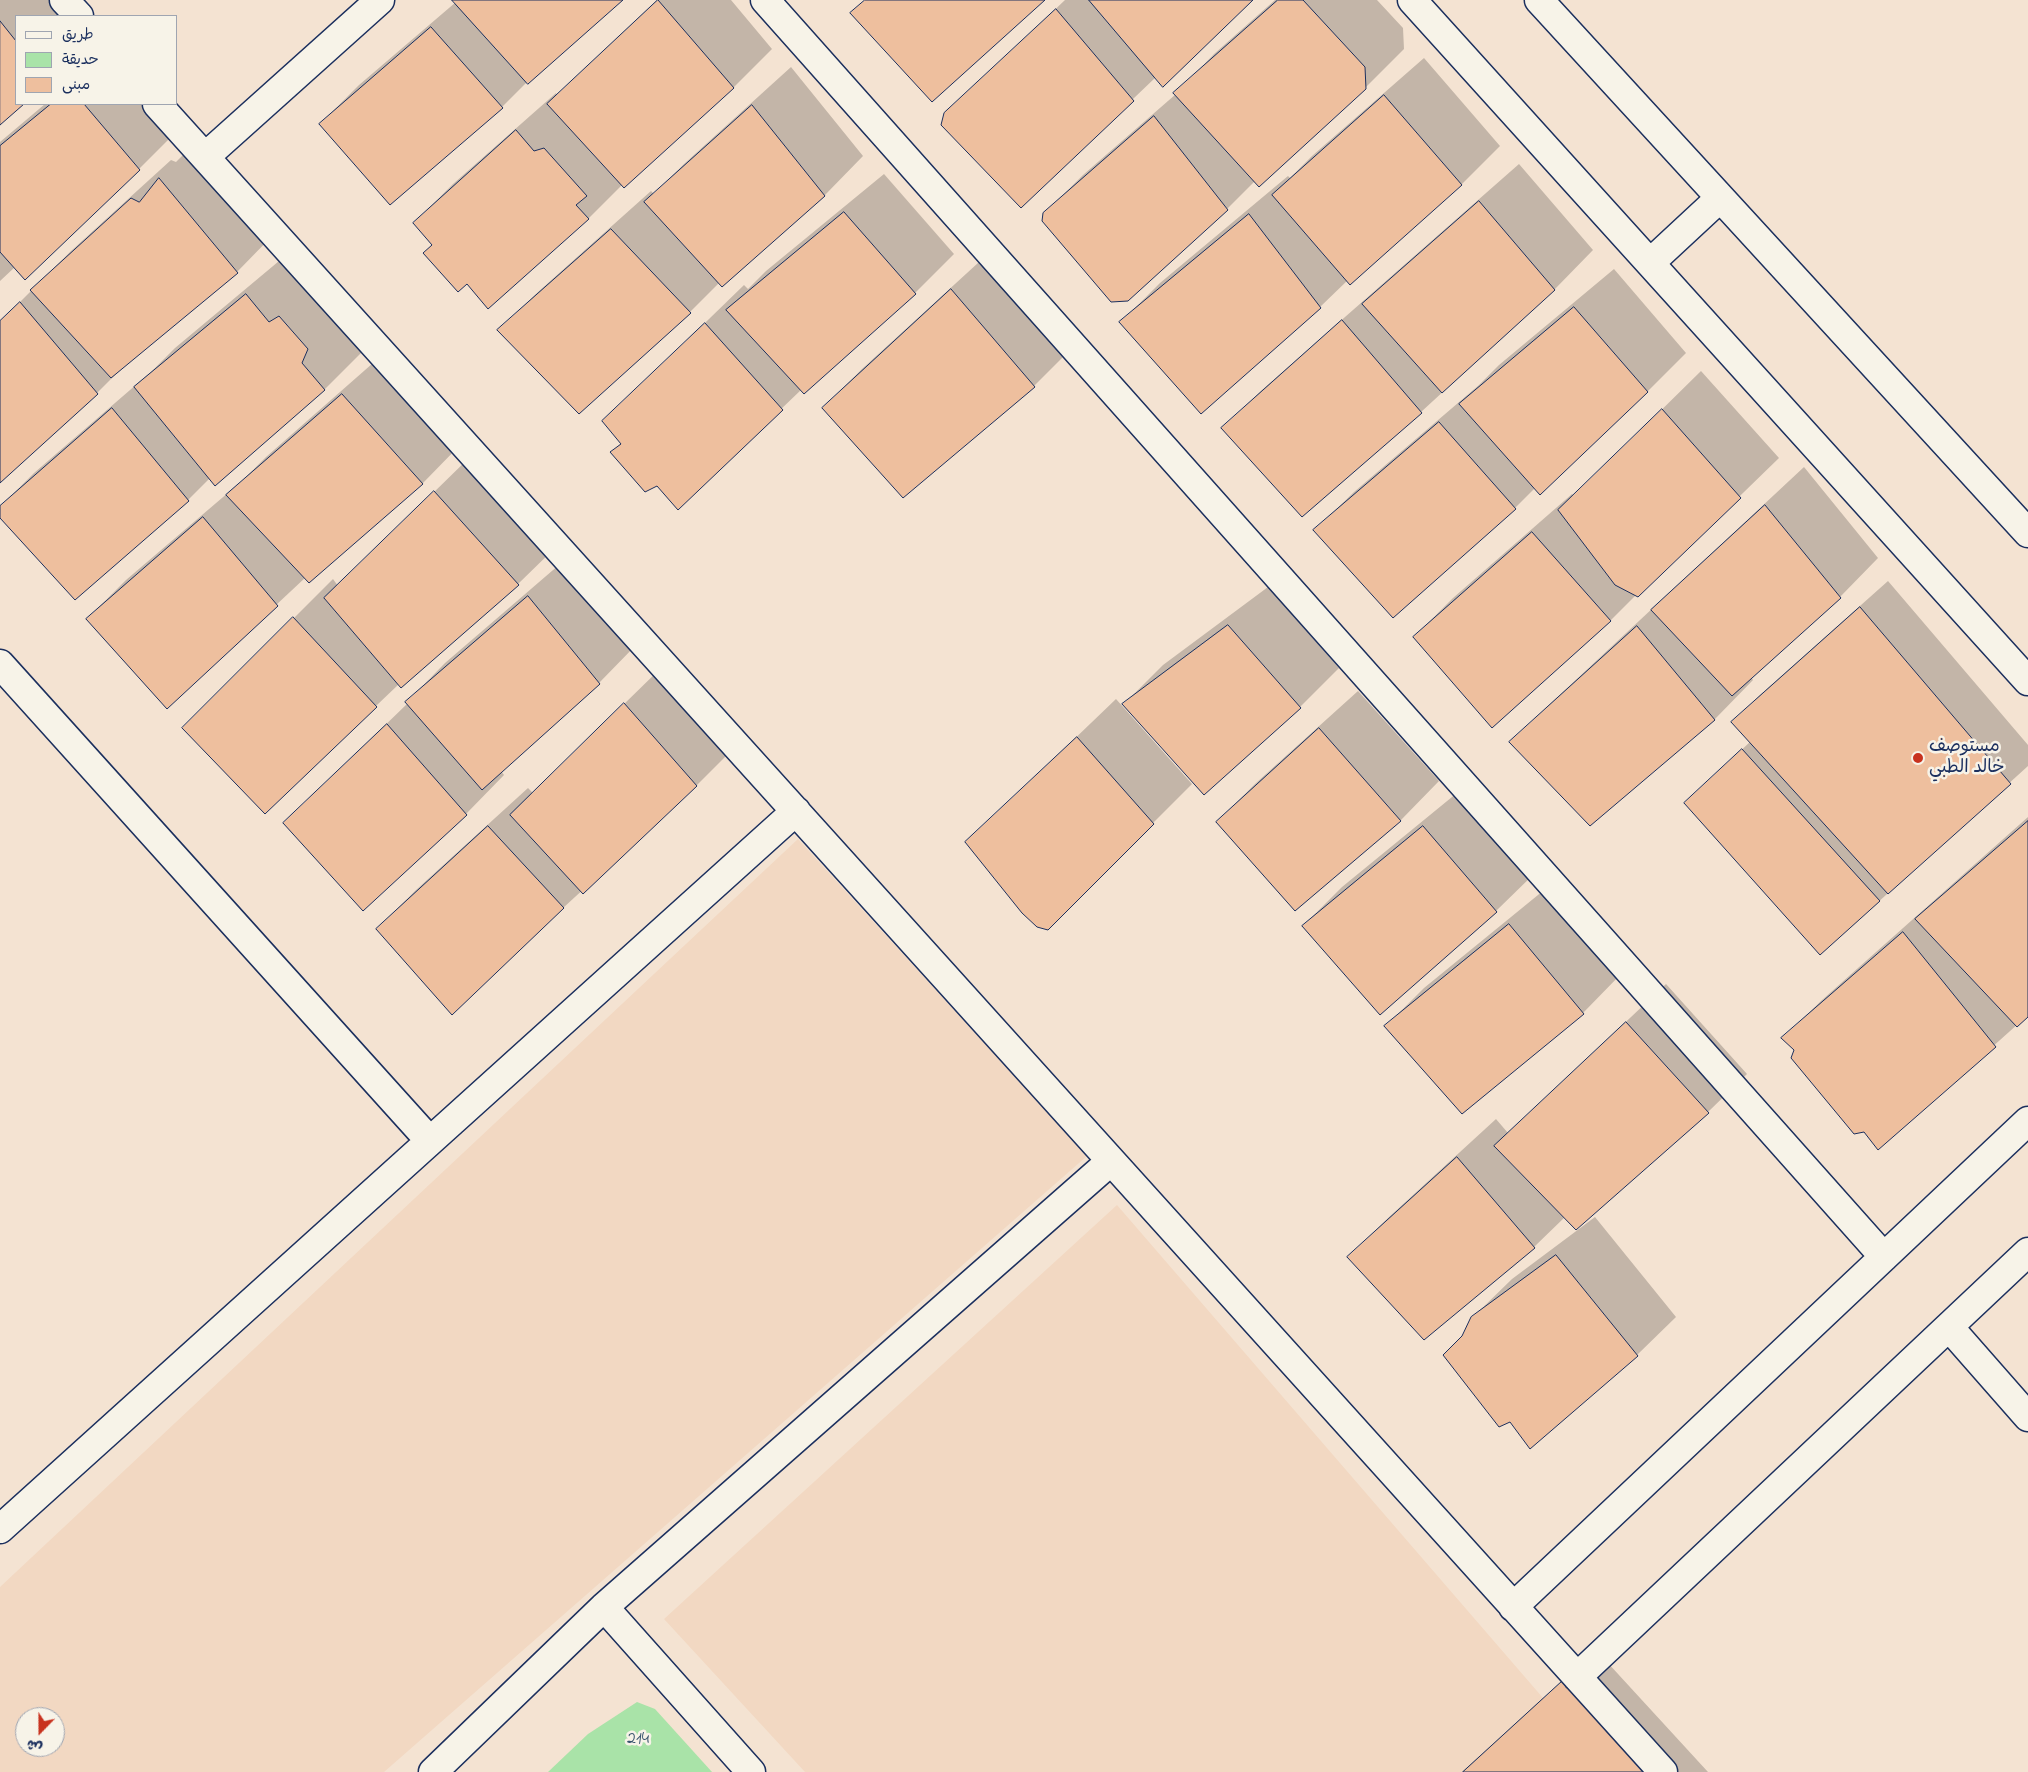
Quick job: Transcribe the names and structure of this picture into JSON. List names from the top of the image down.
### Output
{
  "parks": ["214"],
  "places": ["مستوصف خالد الطبي"],
  "legend": ["طريق", "حديقة", "مبنى"],
  "north": "bottom"
}
